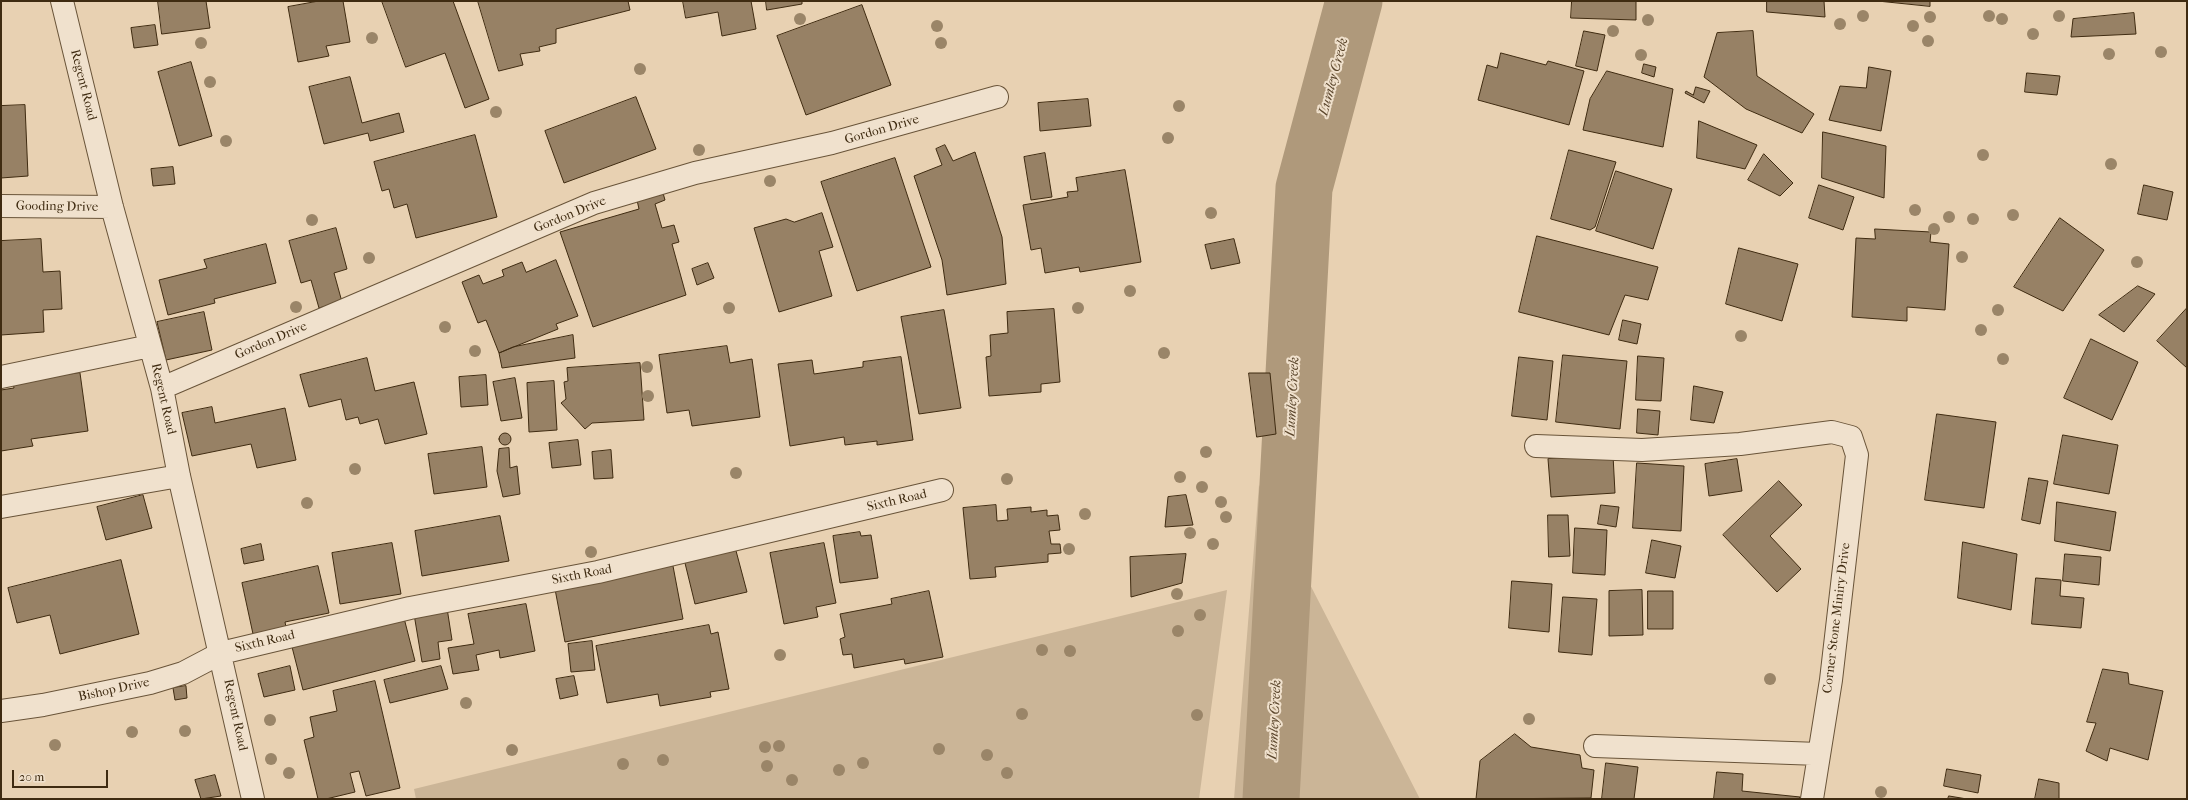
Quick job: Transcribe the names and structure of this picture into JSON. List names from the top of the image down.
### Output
{
  "streets": {
    "street": [
      "Regent Road",
      "Gordon Drive",
      "Gooding Drive",
      "Sixth Road",
      "Corner Stone Miniry Drive",
      "Bishop Drive"
    ]
  },
  "crossings": [
    ["Regent Road", "Gordon Drive"],
    ["Regent Road", "Gooding Drive"],
    ["Regent Road", "Sixth Road"],
    ["Regent Road", "Bishop Drive"],
    ["Sixth Road", "Bishop Drive"]
  ],
  "water": ["Lumley Creek"],
  "scale_bar": "20 m"
}
